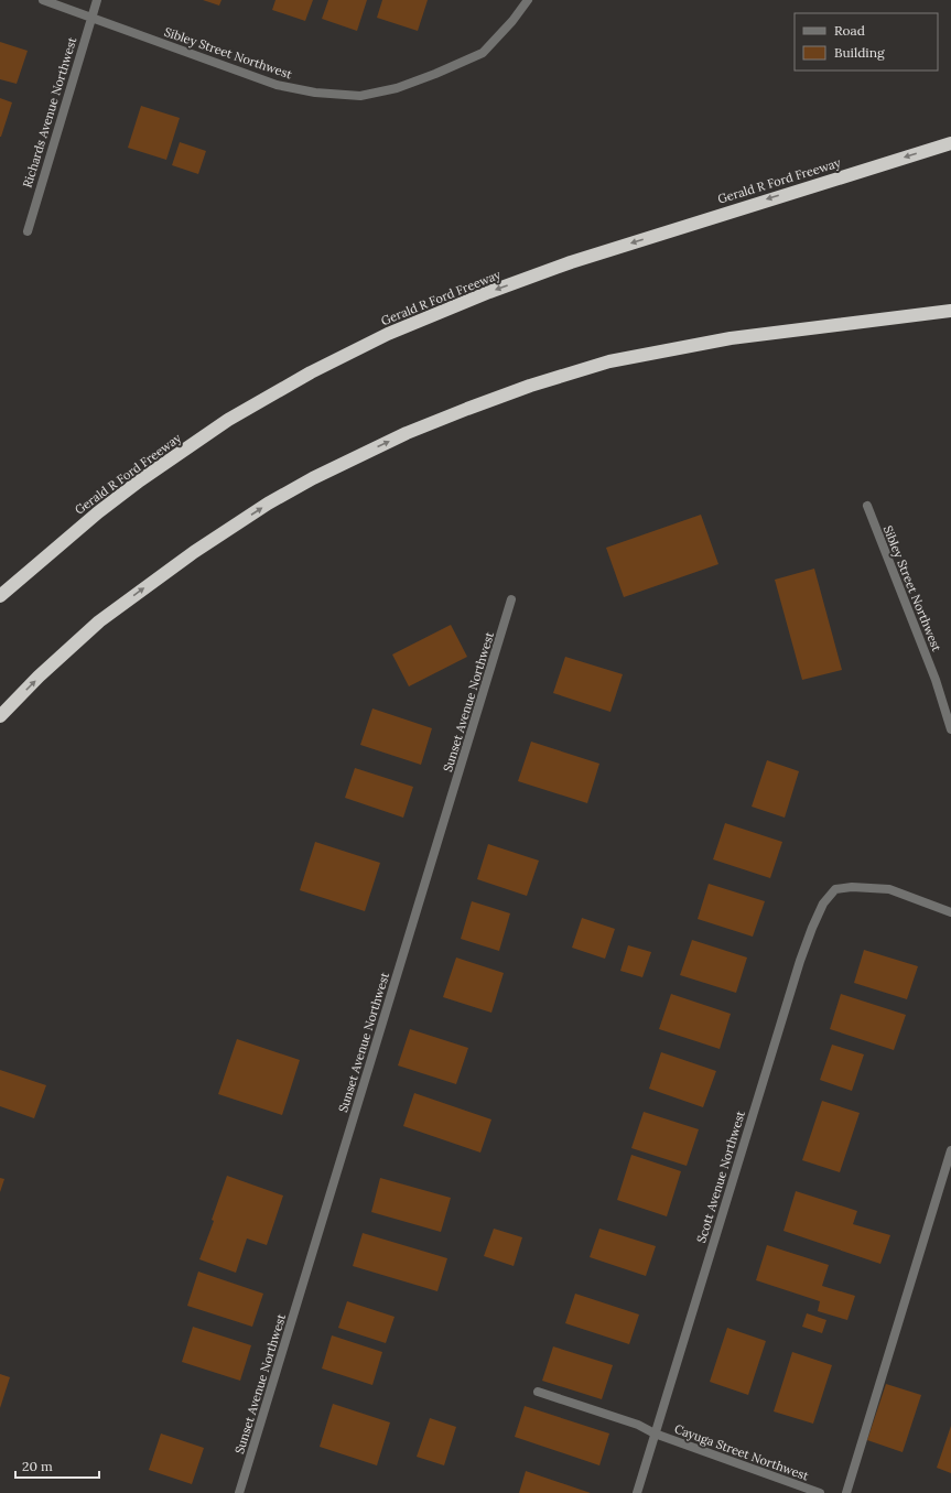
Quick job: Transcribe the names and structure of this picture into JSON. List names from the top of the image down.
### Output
{
  "streets": {
    "highway": ["Gerald R Ford Freeway"],
    "street": [
      "Sibley Street Northwest",
      "Richards Avenue Northwest",
      "Sunset Avenue Northwest",
      "Scott Avenue Northwest",
      "Cayuga Street Northwest"
    ]
  },
  "crossings": [
    ["Sibley Street Northwest", "Richards Avenue Northwest"],
    ["Scott Avenue Northwest", "Cayuga Street Northwest"]
  ],
  "legend": ["Road", "Building"],
  "scale_bar": "20 m"
}
